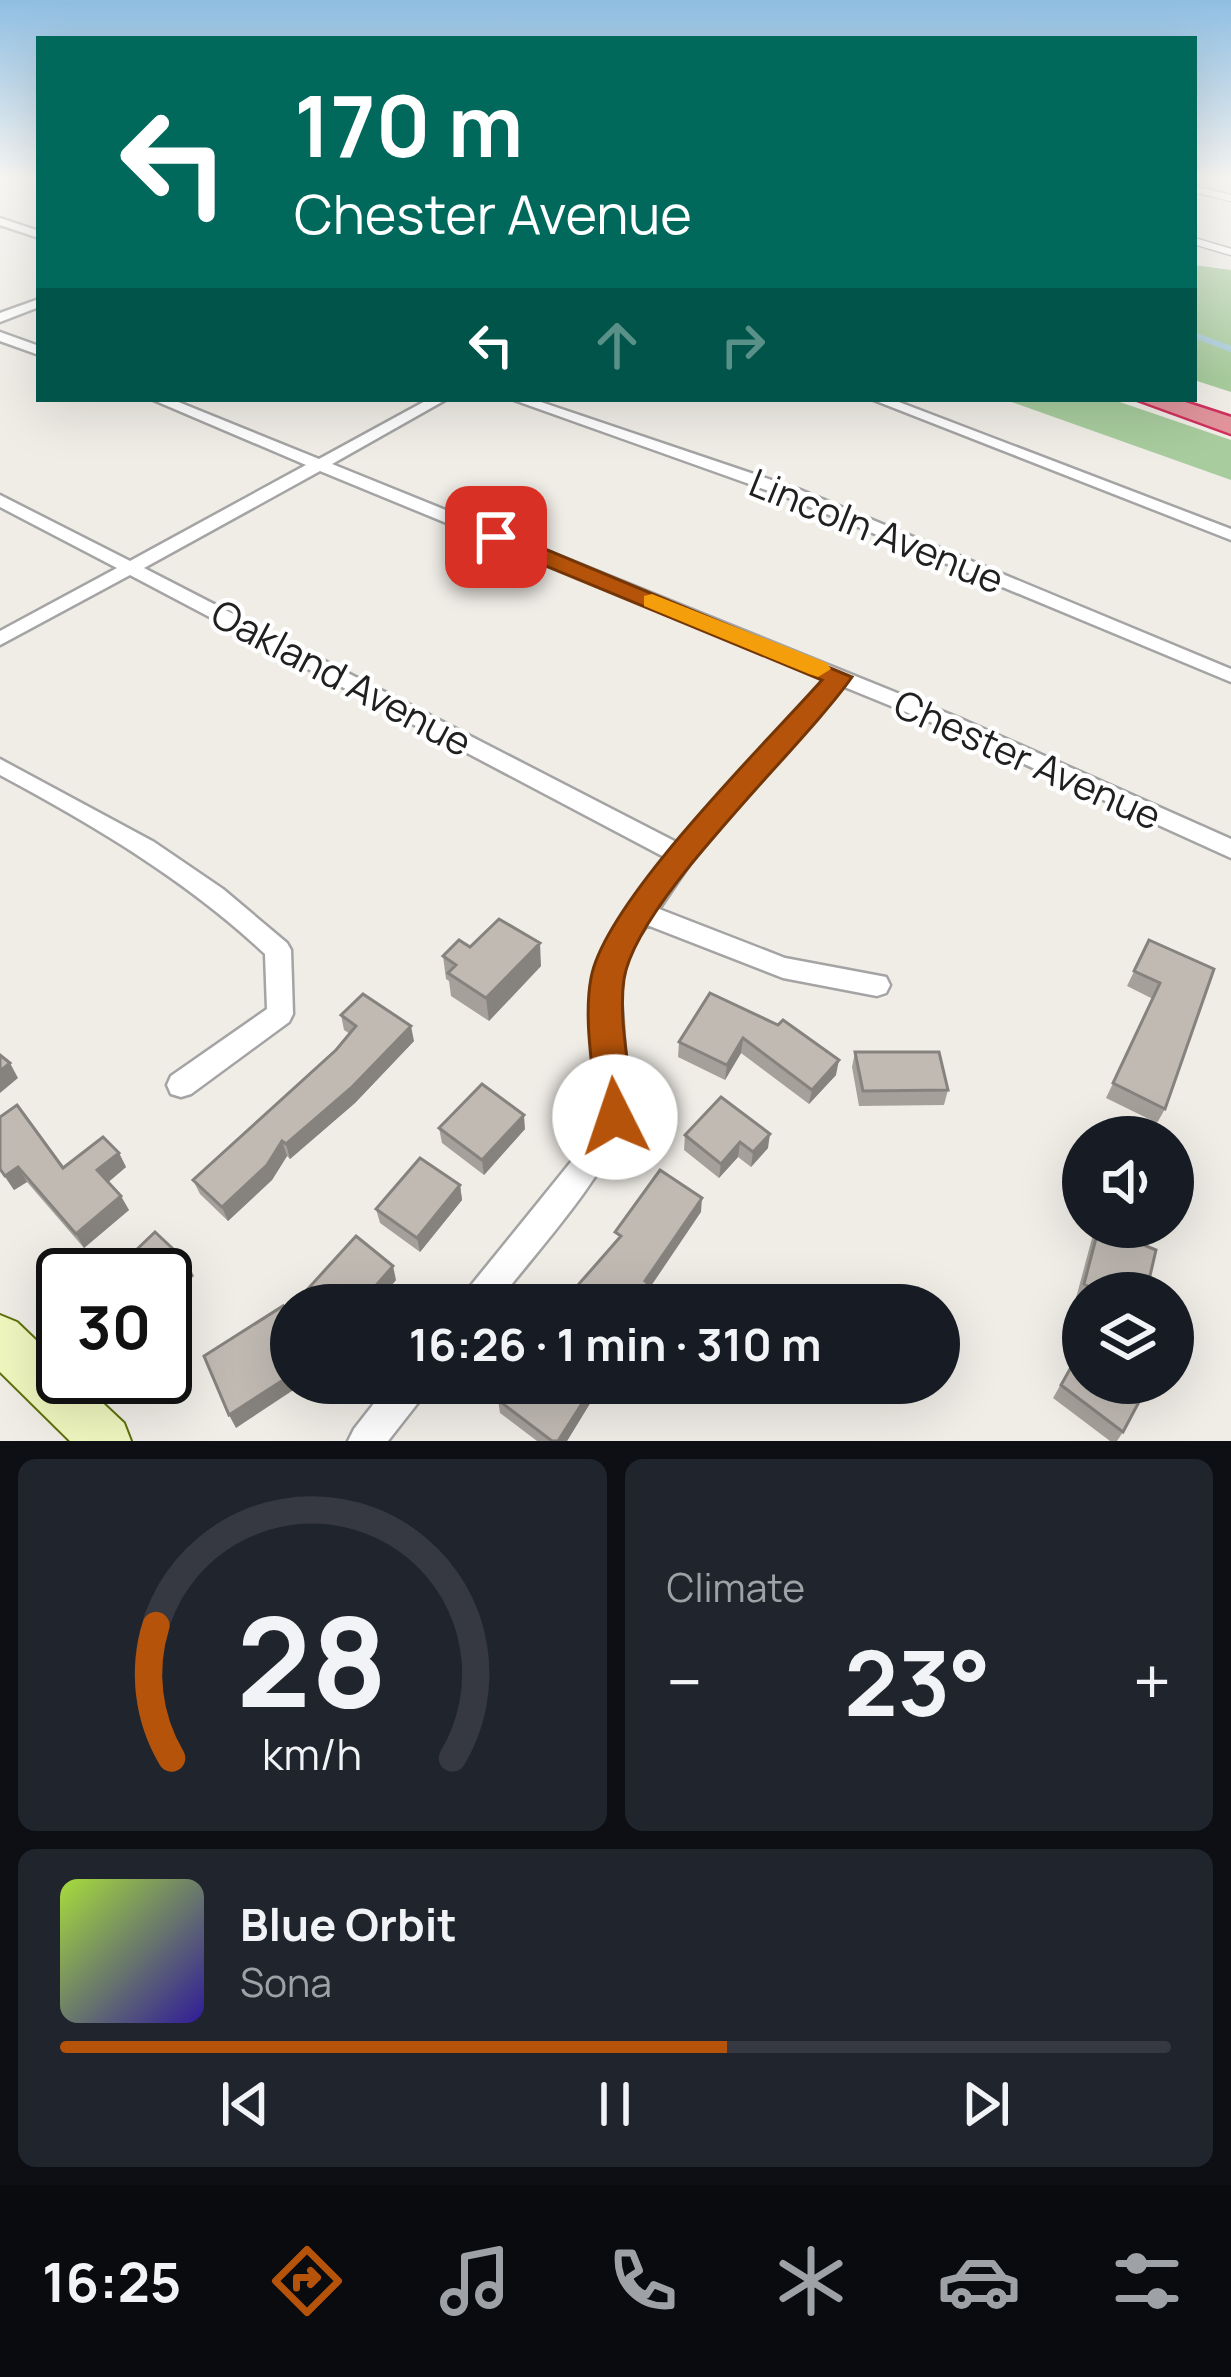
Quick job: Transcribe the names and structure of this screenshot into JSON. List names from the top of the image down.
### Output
{
  "streets": {
    "street": ["Lincoln Avenue", "Oakland Avenue", "Chester Avenue"]
  },
  "page": {
    "turn": ["170 m", "Chester Avenue"],
    "limit": "30",
    "trip": "16:26 · 1 min · 310 m",
    "tile": "Climate",
    "heat": ["−", "23°", "+"],
    "song": ["Blue Orbit", "Sona"],
    "tabs": "16:25",
    "gauge": ["28", "km/h"]
  }
}
